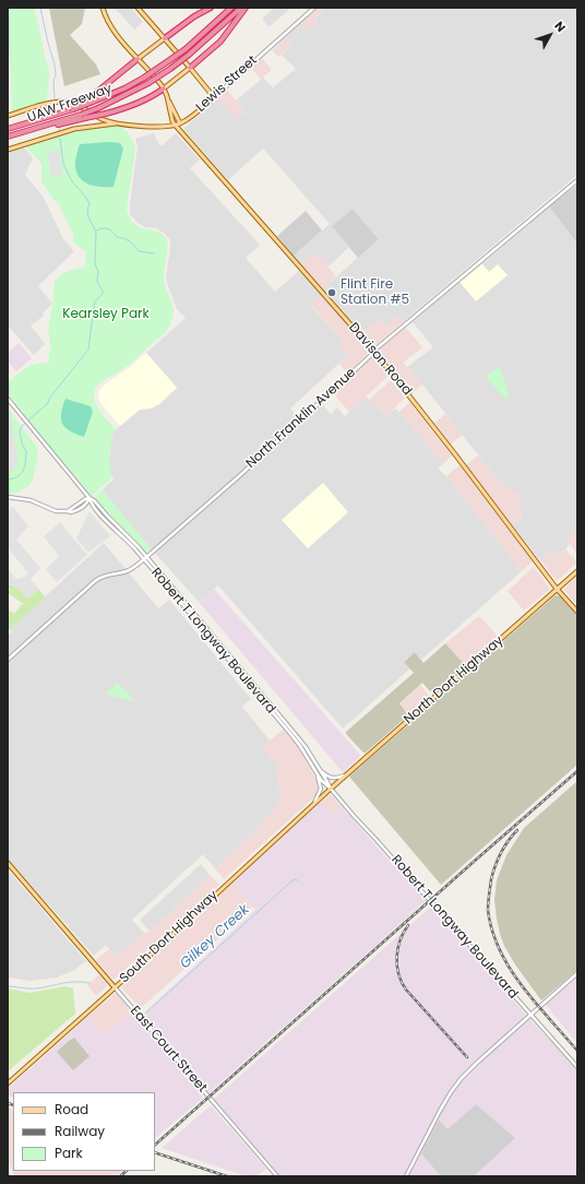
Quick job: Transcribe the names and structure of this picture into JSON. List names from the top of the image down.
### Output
{
  "streets": {
    "highway": ["UAW Freeway"],
    "main road": [
      "Lewis Street",
      "Davison Road",
      "North Dort Highway",
      "South Dort Highway",
      "East Court Street"
    ],
    "street": ["North Franklin Avenue", "Robert T Longway Boulevard"]
  },
  "crossings": [
    ["Lewis Street", "Davison Road"],
    ["Davison Road", "North Franklin Avenue"],
    ["Davison Road", "North Dort Highway"],
    ["North Franklin Avenue", "Robert T Longway Boulevard"],
    ["Robert T Longway Boulevard", "North Dort Highway"],
    ["Robert T Longway Boulevard", "South Dort Highway"],
    ["North Dort Highway", "South Dort Highway"],
    ["South Dort Highway", "East Court Street"]
  ],
  "water": ["Gilkey Creek"],
  "parks": ["Kearsley Park"],
  "places": ["Flint Fire Station #5"],
  "legend": ["Road", "Railway", "Park"],
  "north": "top right"
}
